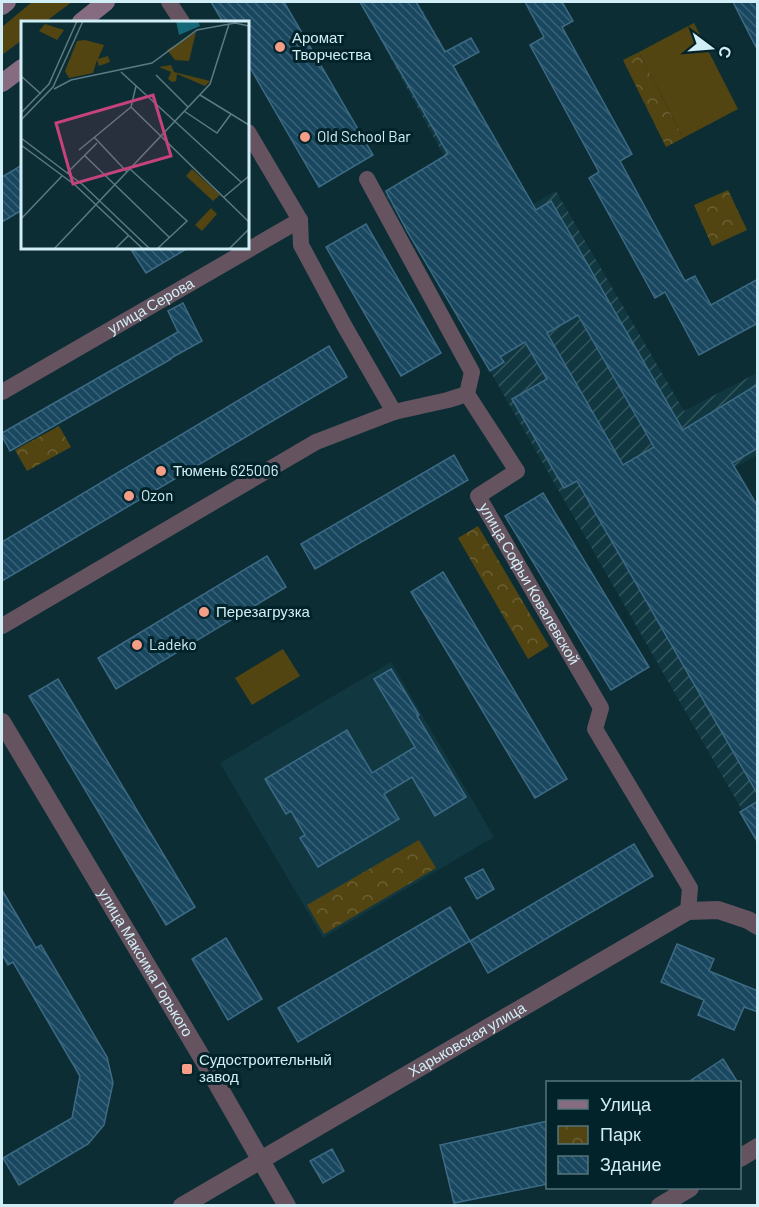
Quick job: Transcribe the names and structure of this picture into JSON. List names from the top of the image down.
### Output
{
  "streets": {
    "street": [
      "улица Серова",
      "улица Софьи Ковалевской",
      "улица Максима Горького",
      "Харьковская улица"
    ]
  },
  "crossings": [
    ["улица Софьи Ковалевской", "Харьковская улица"],
    ["улица Максима Горького", "Харьковская улица"]
  ],
  "places": {
    "other": [
      "Аромат Творчества",
      "Old School Bar",
      "Тюмень 625006",
      "Ozon",
      "Перезагрузка",
      "Ladeko"
    ],
    "transit": ["Судостроительный завод"]
  },
  "legend": ["Улица", "Парк", "Здание"],
  "north": "right"
}
